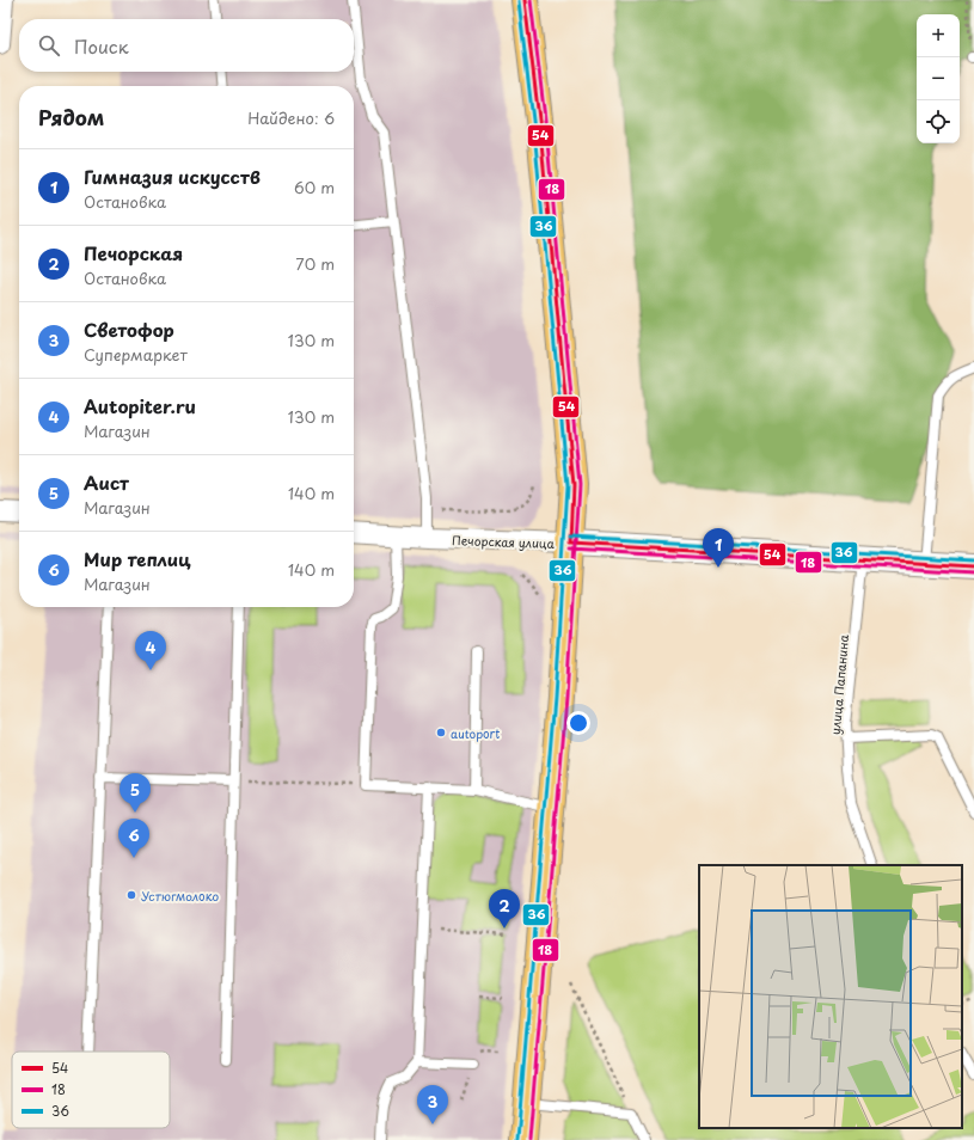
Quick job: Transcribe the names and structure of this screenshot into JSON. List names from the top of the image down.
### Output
{
  "streets": {
    "street": ["Печорская улица"],
    "lane": ["улица Папанина"]
  },
  "crossings": [
    ["Печорская улица", "улица Папанина"]
  ],
  "places": ["autoport", "Устюгмолоко"],
  "lines": ["transit line 54", "transit line 18", "transit line 36"],
  "legend": ["54", "18", "36"],
  "page": {
    "map_buttons": ["+", "−"],
    "search": "Поиск",
    "heading": ["Рядом", "Найдено: 6"],
    "list": [
      {
        "mark": "1",
        "name": "Гимназия искусств",
        "note": "Остановка",
        "value": "60 m"
      },
      {
        "mark": "2",
        "name": "Печорская",
        "note": "Остановка",
        "value": "70 m"
      },
      {
        "mark": "3",
        "name": "Светофор",
        "note": "Супермаркет",
        "value": "130 m"
      },
      {
        "mark": "4",
        "name": "Autopiter.ru",
        "note": "Магазин",
        "value": "130 m"
      },
      {
        "mark": "5",
        "name": "Аист",
        "note": "Магазин",
        "value": "140 m"
      },
      {
        "mark": "6",
        "name": "Мир теплиц",
        "note": "Магазин",
        "value": "140 m"
      }
    ],
    "pins": [
      "1",
      "4",
      "5",
      "6",
      "2",
      "3"
    ]
  }
}
